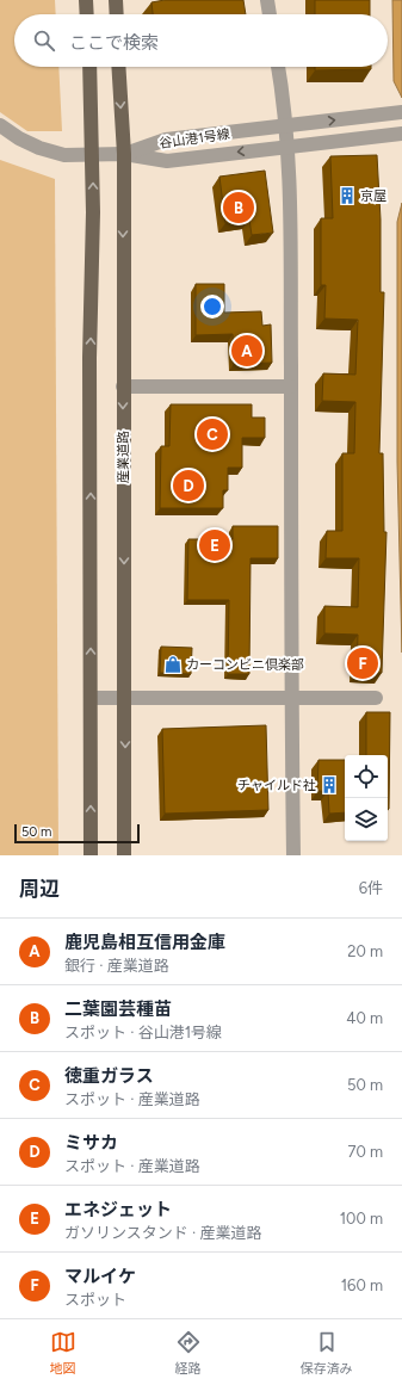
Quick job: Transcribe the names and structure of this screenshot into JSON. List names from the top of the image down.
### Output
{
  "streets": {
    "main road": ["産業道路"],
    "street": ["谷山港1号線"]
  },
  "crossings": [
    ["谷山港1号線", "産業道路"]
  ],
  "places": {
    "building": ["京屋", "チャイルド社"],
    "shop": ["カーコンビニ倶楽部"]
  },
  "scale_bar": "50 m",
  "page": {
    "search": "ここで検索",
    "pins": [
      "B",
      "A",
      "C",
      "D",
      "E",
      "F"
    ],
    "scale": "50 m",
    "heading": ["周辺", "6件"],
    "list": [
      {
        "mark": "A",
        "name": "鹿児島相互信用金庫",
        "note": "銀行 · 産業道路",
        "value": "20 m"
      },
      {
        "mark": "B",
        "name": "二葉園芸種苗",
        "note": "スポット · 谷山港1号線",
        "value": "40 m"
      },
      {
        "mark": "C",
        "name": "徳重ガラス",
        "note": "スポット · 産業道路",
        "value": "50 m"
      },
      {
        "mark": "D",
        "name": "ミサカ",
        "note": "スポット · 産業道路",
        "value": "70 m"
      },
      {
        "mark": "E",
        "name": "エネジェット",
        "note": "ガソリンスタンド · 産業道路",
        "value": "100 m"
      },
      {
        "mark": "F",
        "name": "マルイケ",
        "note": "スポット",
        "value": "160 m"
      }
    ],
    "nav": ["地図", "経路", "保存済み"]
  }
}
